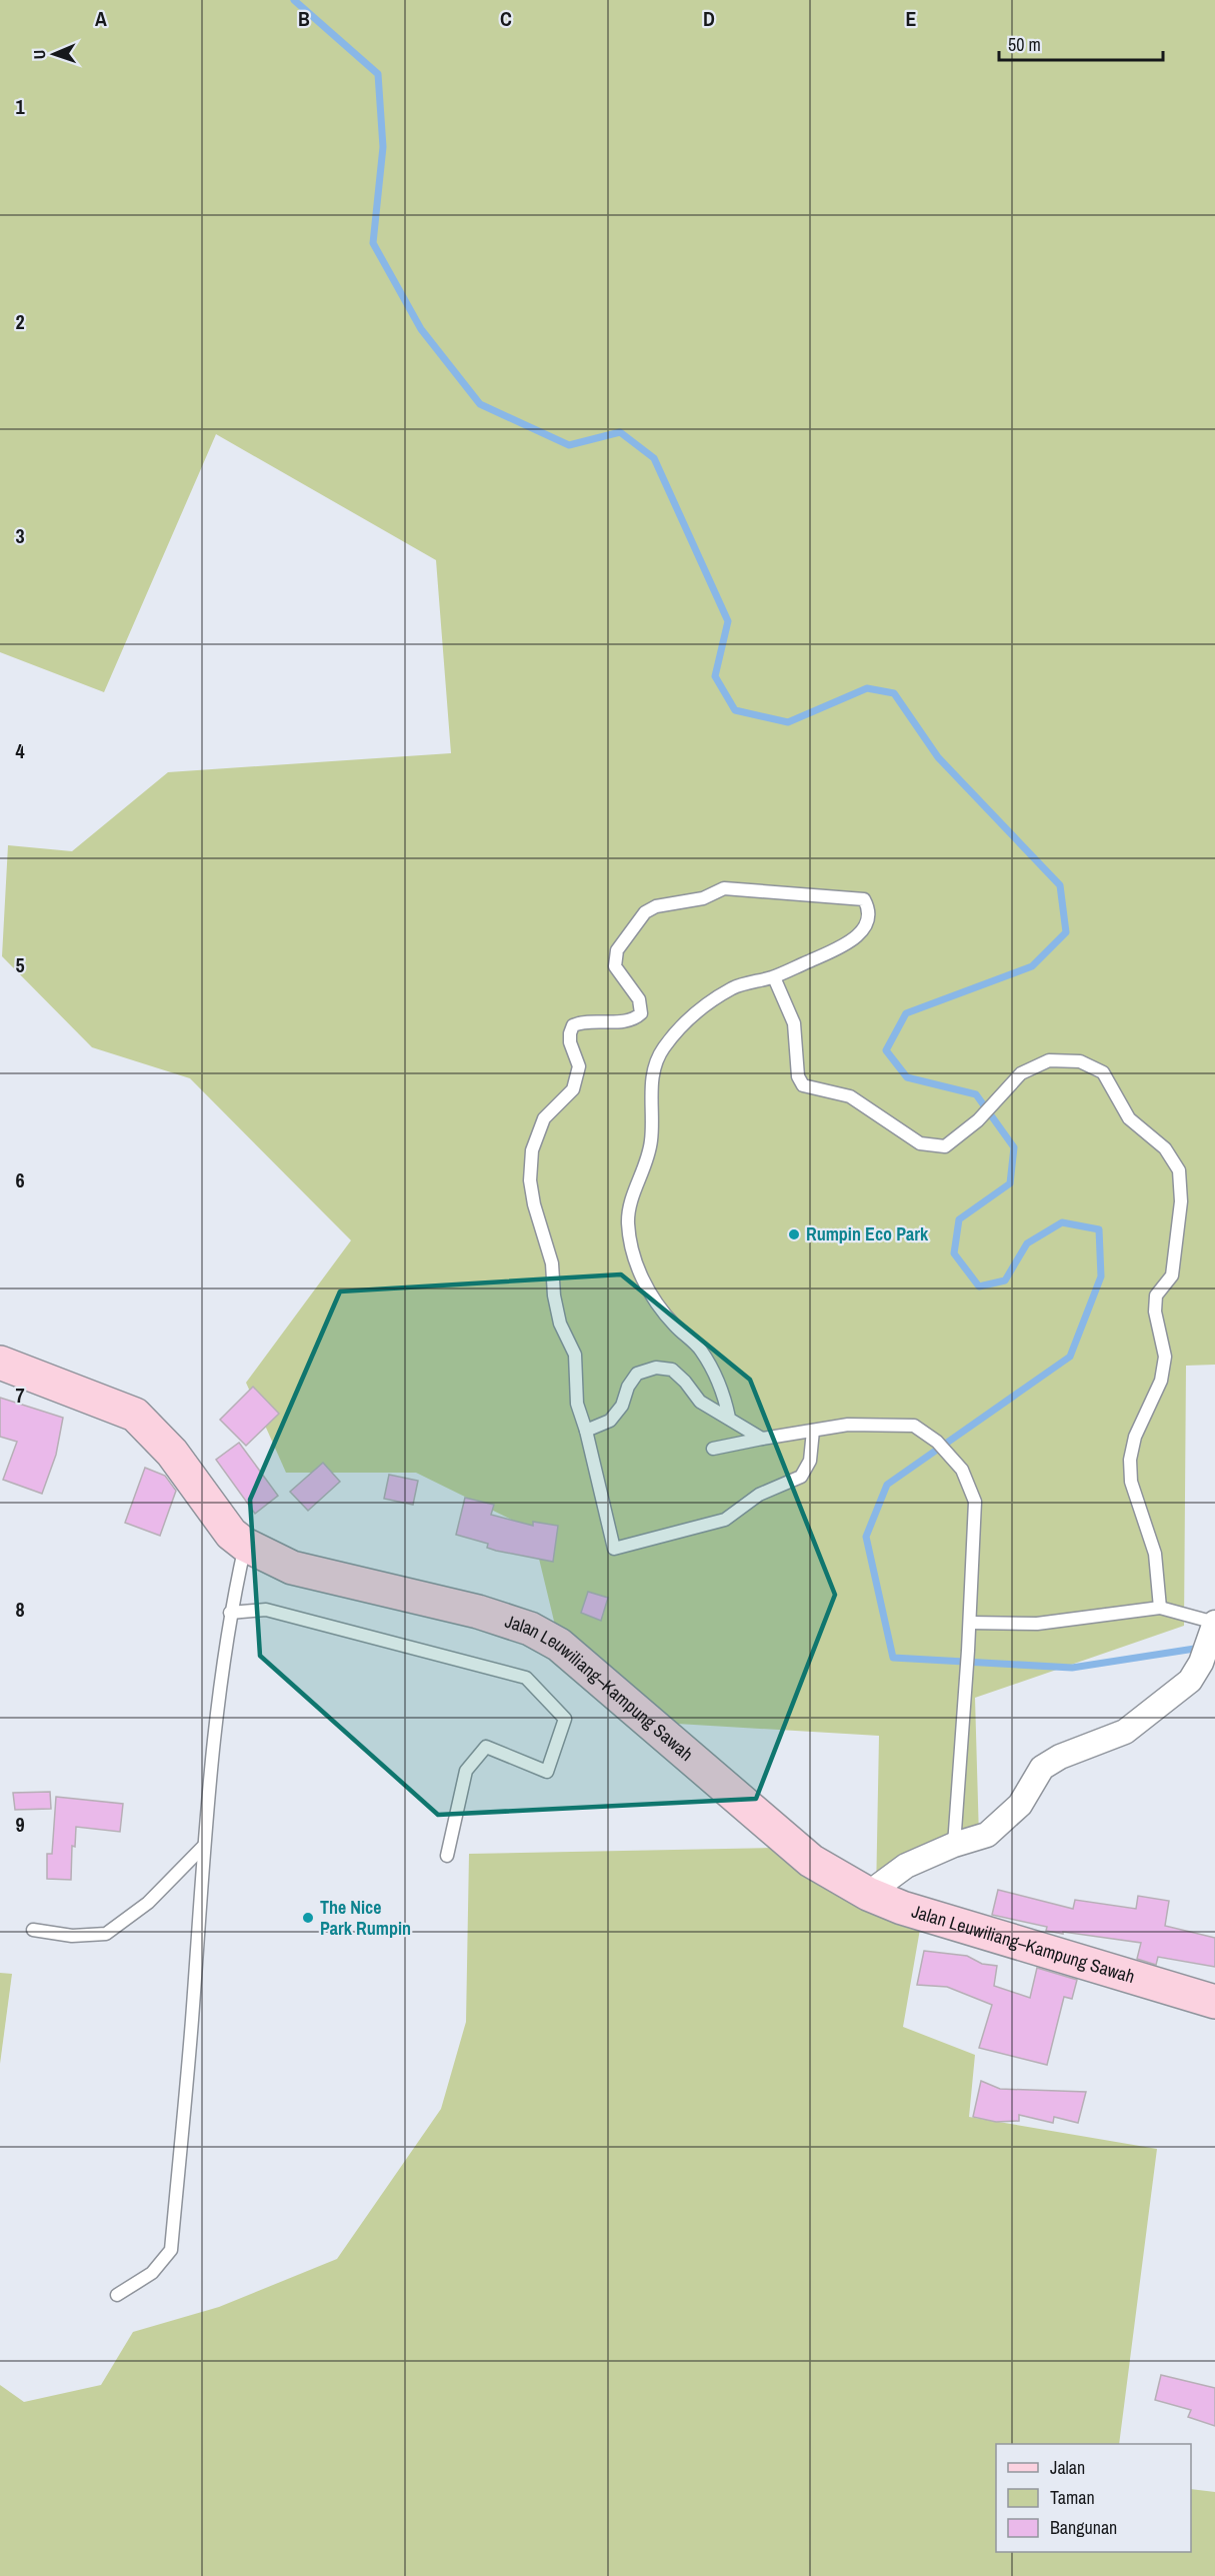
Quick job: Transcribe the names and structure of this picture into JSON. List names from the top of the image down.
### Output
{
  "streets": {
    "main road": ["Jalan Leuwiliang–Kampung Sawah"]
  },
  "places": ["Rumpin Eco Park", "The Nice Park Rumpin"],
  "legend": ["Jalan", "Taman", "Bangunan"],
  "scale_bar": "50 m",
  "north": "left",
  "grid": {
    "columns": [
      "A",
      "B",
      "C",
      "D",
      "E"
    ],
    "rows": [
      "1",
      "2",
      "3",
      "4",
      "5",
      "6",
      "7",
      "8",
      "9"
    ]
  }
}
